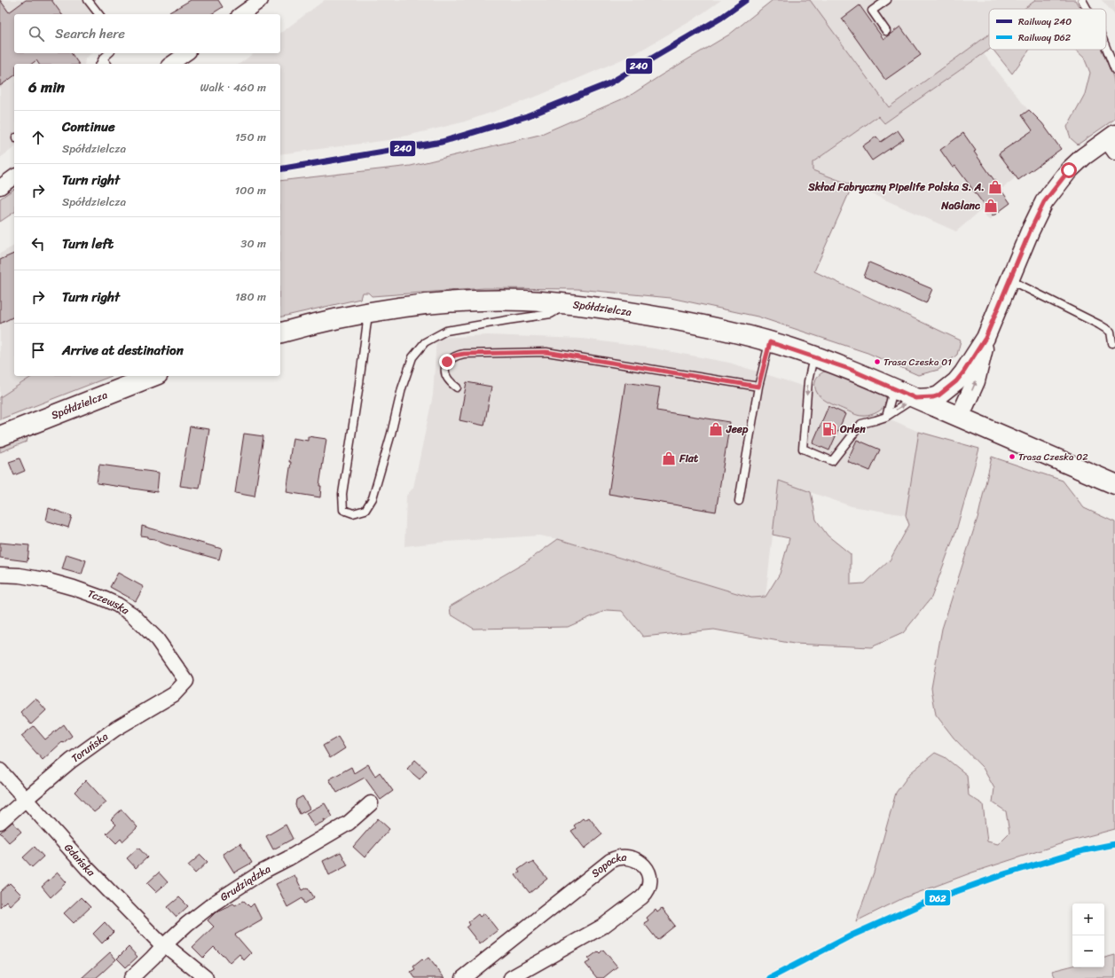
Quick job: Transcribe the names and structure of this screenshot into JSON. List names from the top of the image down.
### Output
{
  "streets": {
    "main road": ["Spółdzielcza"],
    "street": [
      "Tczewska",
      "Toruńska",
      "Gdańska",
      "Sopocka",
      "Grudziądzka"
    ]
  },
  "crossings": [
    ["Tczewska", "Toruńska"],
    ["Toruńska", "Gdańska"],
    ["Gdańska", "Grudziądzka"]
  ],
  "places": {
    "shop": [
      "Skład Fabryczny Pipelife Polska S. A.",
      "NaGlanc",
      "Jeep",
      "Fiat"
    ],
    "other": ["Trasa Czeska 01", "Trasa Czeska 02"],
    "fuel station": ["Orlen"]
  },
  "lines": ["rail line 240", "rail line D62"],
  "legend": ["Railway 240", "Railway D62"],
  "page": {
    "search": "Search here",
    "heading": ["6 min", "Walk · 460 m"],
    "list": [
      ["Continue", "Spółdzielcza", "150 m"],
      ["Turn right", "Spółdzielcza", "100 m"],
      ["Turn left", "30 m"],
      ["Turn right", "180 m"],
      "Arrive at destination"
    ],
    "map_buttons": ["+", "−"]
  }
}
